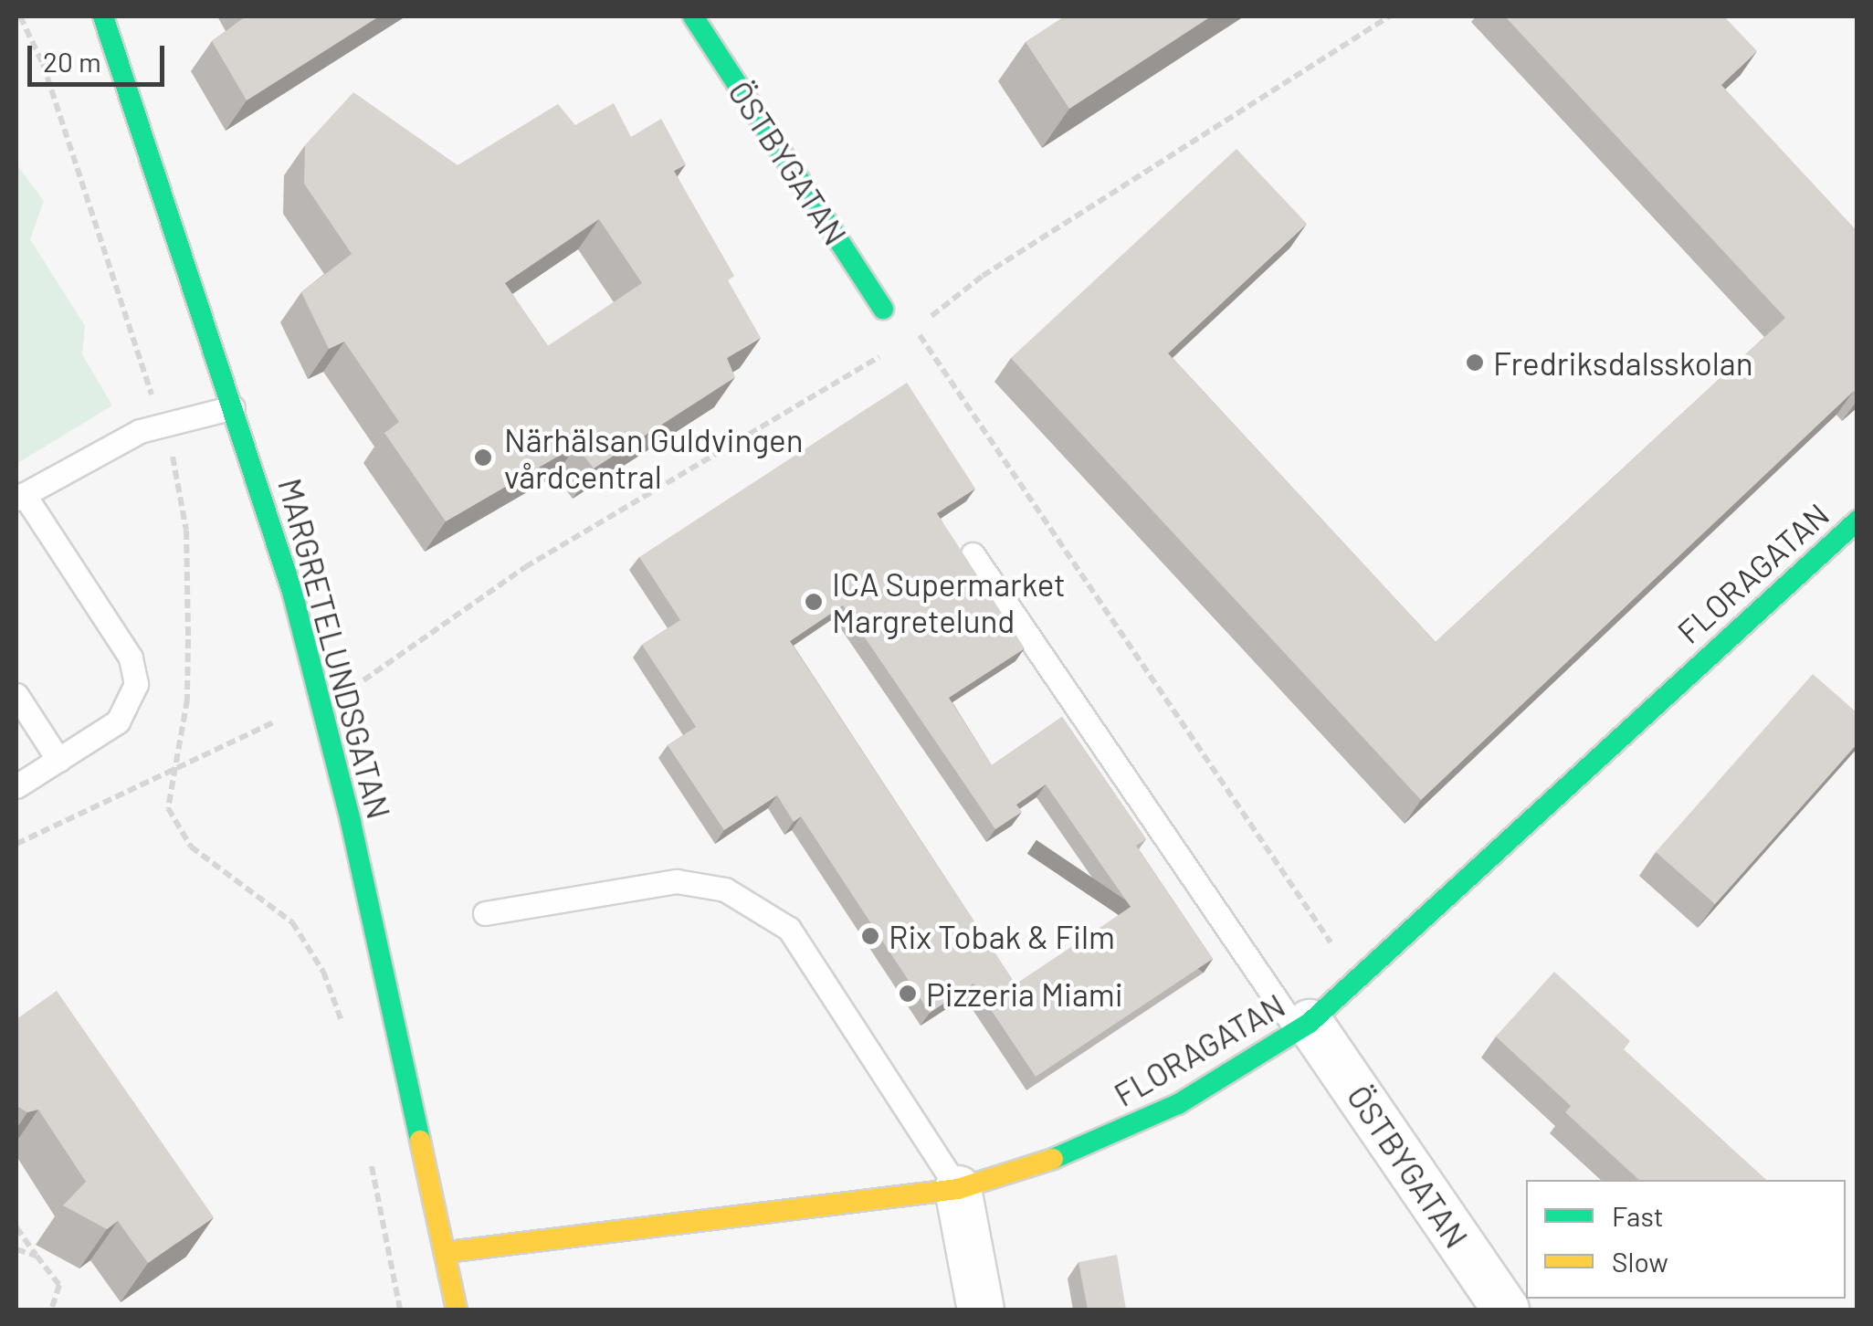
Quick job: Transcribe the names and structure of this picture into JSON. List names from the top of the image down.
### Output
{
  "streets": {
    "street": ["ÖSTBYGATAN", "FLORAGATAN", "MARGRETELUNDSGATAN"]
  },
  "crossings": [
    ["ÖSTBYGATAN", "FLORAGATAN"],
    ["FLORAGATAN", "MARGRETELUNDSGATAN"]
  ],
  "places": [
    "Fredriksdalsskolan",
    "Närhälsan Guldvingen vårdcentral",
    "ICA Supermarket Margretelund",
    "Rix Tobak & Film",
    "Pizzeria Miami"
  ],
  "legend": ["Fast", "Slow"],
  "scale_bar": "20 m"
}
